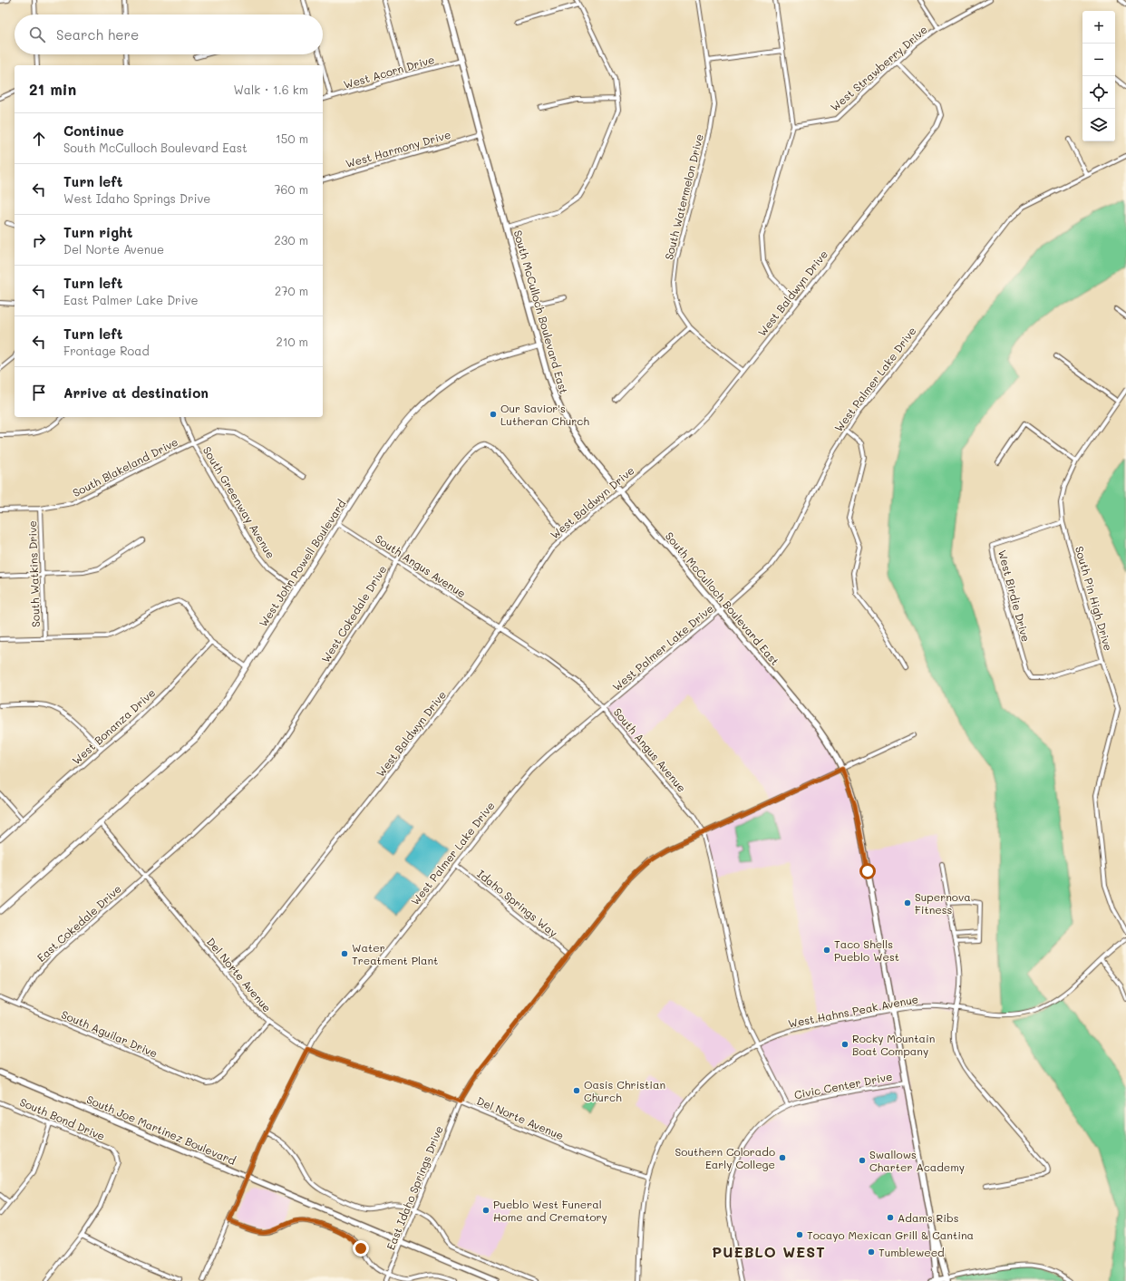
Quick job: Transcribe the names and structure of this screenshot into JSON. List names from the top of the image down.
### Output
{
  "streets": {
    "main road": ["South McCulloch Boulevard East", "South Joe Martinez Boulevard"],
    "street": [
      "West Strawberry Drive",
      "West Acorn Drive",
      "West Harmony Drive",
      "South Watermelon Drive",
      "West Baldwyn Drive",
      "West Palmer Lake Drive",
      "South Blakeland Drive",
      "South Greenway Avenue",
      "West John Powell Boulevard",
      "South Angus Avenue",
      "South Watkins Drive",
      "West Birdie Drive",
      "South Pin High Drive",
      "West Cokedale Drive",
      "West Bonanza Drive",
      "Idaho Springs Way",
      "East Cokedale Drive",
      "Del Norte Avenue",
      "West Hahns Peak Avenue",
      "South Aguilar Drive",
      "Civic Center Drive",
      "South Bond Drive",
      "East Idaho Springs Drive"
    ]
  },
  "crossings": [
    ["West Strawberry Drive", "West Baldwyn Drive"],
    ["West Acorn Drive", "South McCulloch Boulevard East"],
    ["West Harmony Drive", "South McCulloch Boulevard East"],
    ["South Watermelon Drive", "West Baldwyn Drive"],
    ["West Baldwyn Drive", "South McCulloch Boulevard East"],
    ["West Baldwyn Drive", "South Angus Avenue"],
    ["West Baldwyn Drive", "West Cokedale Drive"],
    ["West Baldwyn Drive", "Del Norte Avenue"],
    ["South McCulloch Boulevard East", "West Palmer Lake Drive"],
    ["South McCulloch Boulevard East", "West John Powell Boulevard"],
    ["South McCulloch Boulevard East", "West Hahns Peak Avenue"],
    ["South McCulloch Boulevard East", "Civic Center Drive"],
    ["South McCulloch Boulevard East", "East Idaho Springs Drive"],
    ["West Palmer Lake Drive", "South Angus Avenue"],
    ["West Palmer Lake Drive", "Idaho Springs Way"],
    ["West Palmer Lake Drive", "Del Norte Avenue"],
    ["West Palmer Lake Drive", "South Joe Martinez Boulevard"],
    ["South Blakeland Drive", "South Greenway Avenue"],
    ["South Blakeland Drive", "South Watkins Drive"],
    ["South Greenway Avenue", "West John Powell Boulevard"],
    ["West John Powell Boulevard", "South Angus Avenue"],
    ["West John Powell Boulevard", "Del Norte Avenue"],
    ["South Angus Avenue", "West Cokedale Drive"],
    ["South Angus Avenue", "West Hahns Peak Avenue"],
    ["South Angus Avenue", "Civic Center Drive"],
    ["South Angus Avenue", "East Idaho Springs Drive"],
    ["West Birdie Drive", "South Pin High Drive"],
    ["West Cokedale Drive", "East Cokedale Drive"],
    ["West Cokedale Drive", "Del Norte Avenue"],
    ["Idaho Springs Way", "East Idaho Springs Drive"],
    ["East Cokedale Drive", "Del Norte Avenue"],
    ["East Cokedale Drive", "South Aguilar Drive"],
    ["Del Norte Avenue", "West Hahns Peak Avenue"],
    ["Del Norte Avenue", "South Aguilar Drive"],
    ["Del Norte Avenue", "East Idaho Springs Drive"],
    ["South Joe Martinez Boulevard", "East Idaho Springs Drive"]
  ],
  "districts": ["PUEBLO WEST"],
  "places": [
    "Our Savior's Lutheran Church",
    "Supernova Fitness",
    "Taco Shells Pueblo West",
    "Water Treatment Plant",
    "Rocky Mountain Boat Company",
    "Oasis Christian Church",
    "Southern Colorado Early College",
    "Swallows Charter Academy",
    "Pueblo West Funeral Home and Crematory",
    "Adams Ribs",
    "Tocayo Mexican Grill & Cantina",
    "Tumbleweed"
  ],
  "page": {
    "map_buttons": ["+", "−"],
    "search": "Search here",
    "heading": ["21 min", "Walk · 1.6 km"],
    "list": [
      ["Continue", "South McCulloch Boulevard East", "150 m"],
      ["Turn left", "West Idaho Springs Drive", "760 m"],
      ["Turn right", "Del Norte Avenue", "230 m"],
      ["Turn left", "East Palmer Lake Drive", "270 m"],
      ["Turn left", "Frontage Road", "210 m"],
      "Arrive at destination"
    ]
  }
}
